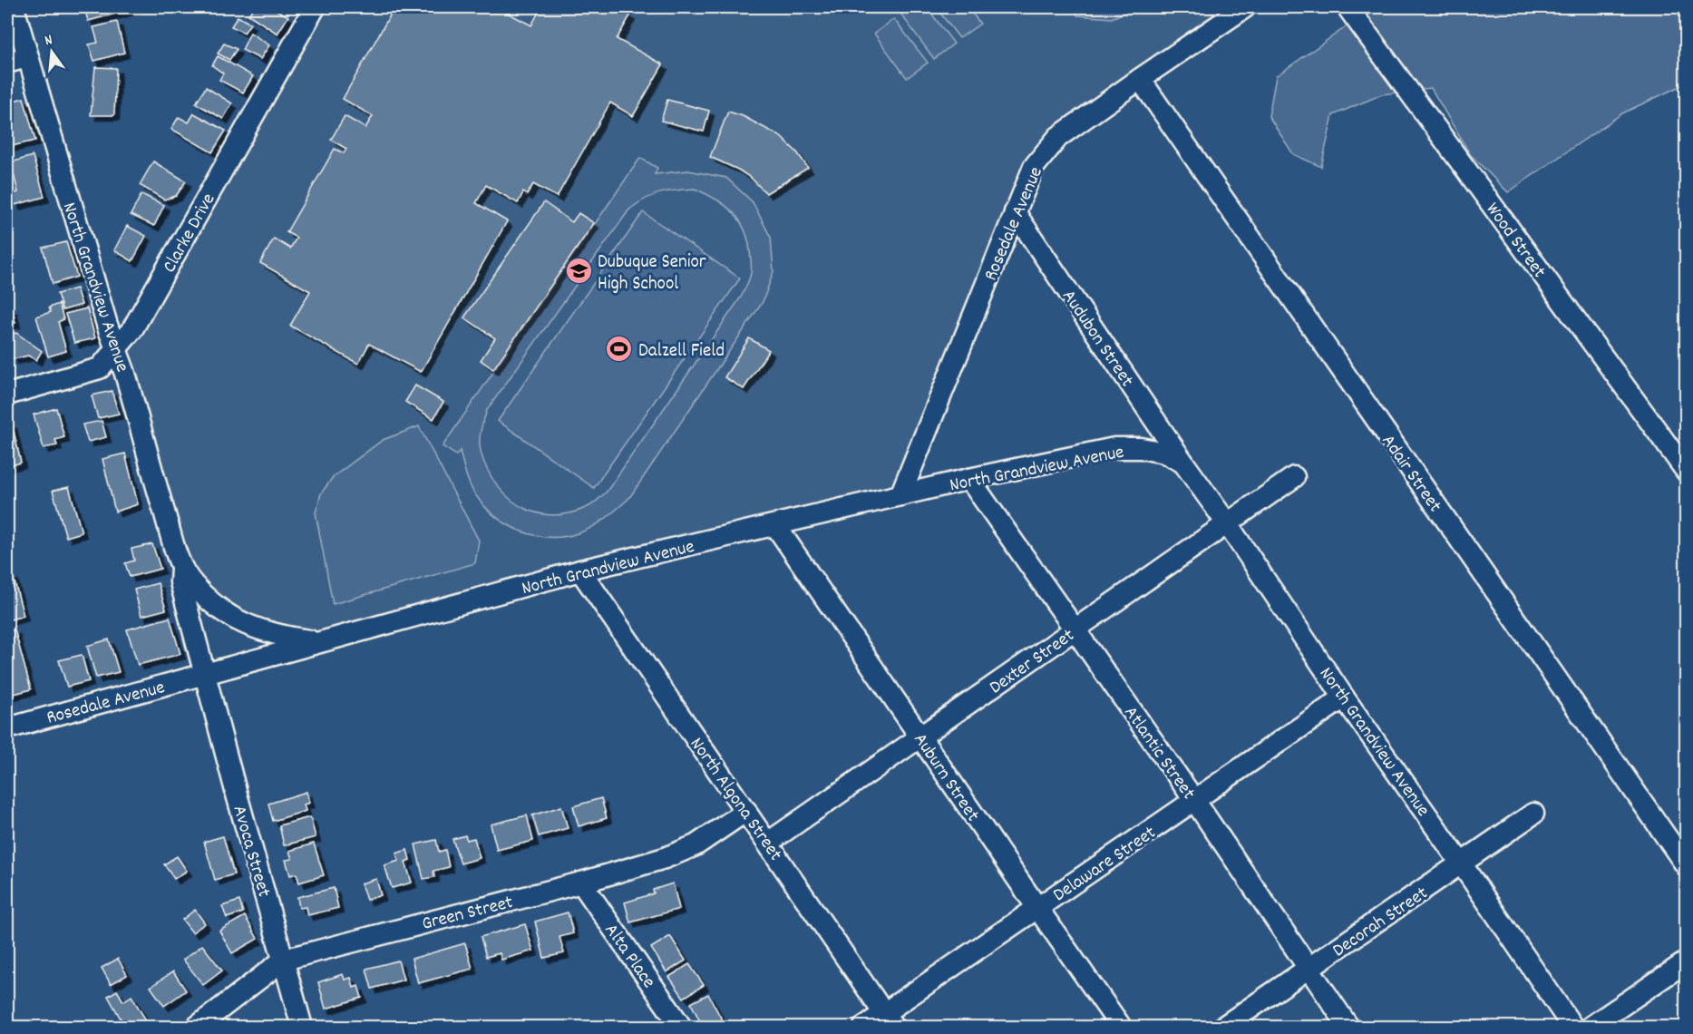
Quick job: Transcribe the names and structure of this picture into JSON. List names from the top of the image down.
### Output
{
  "streets": {
    "street": [
      "Rosedale Avenue",
      "Clarke Drive",
      "Wood Street",
      "North Grandview Avenue",
      "Audubon Street",
      "Adair Street",
      "Dexter Street",
      "Atlantic Street",
      "Auburn Street",
      "North Algona Street",
      "Avoca Street",
      "Delaware Street",
      "Green Street",
      "Decorah Street",
      "Alta Place"
    ]
  },
  "crossings": [
    ["Rosedale Avenue", "North Grandview Avenue"],
    ["Rosedale Avenue", "Audubon Street"],
    ["Rosedale Avenue", "Adair Street"],
    ["Rosedale Avenue", "Avoca Street"],
    ["Clarke Drive", "North Grandview Avenue"],
    ["North Grandview Avenue", "Audubon Street"],
    ["North Grandview Avenue", "Dexter Street"],
    ["North Grandview Avenue", "Atlantic Street"],
    ["North Grandview Avenue", "Auburn Street"],
    ["North Grandview Avenue", "North Algona Street"],
    ["North Grandview Avenue", "Avoca Street"],
    ["North Grandview Avenue", "Delaware Street"],
    ["North Grandview Avenue", "Decorah Street"],
    ["Dexter Street", "Atlantic Street"],
    ["Dexter Street", "Auburn Street"],
    ["Dexter Street", "North Algona Street"],
    ["Atlantic Street", "Delaware Street"],
    ["Atlantic Street", "Decorah Street"],
    ["Auburn Street", "Delaware Street"],
    ["North Algona Street", "Delaware Street"],
    ["North Algona Street", "Green Street"],
    ["Avoca Street", "Green Street"],
    ["Green Street", "Alta Place"]
  ],
  "places": {
    "school or university": ["Dubuque Senior High School"],
    "sports": ["Dalzell Field"]
  },
  "north": "top"
}
